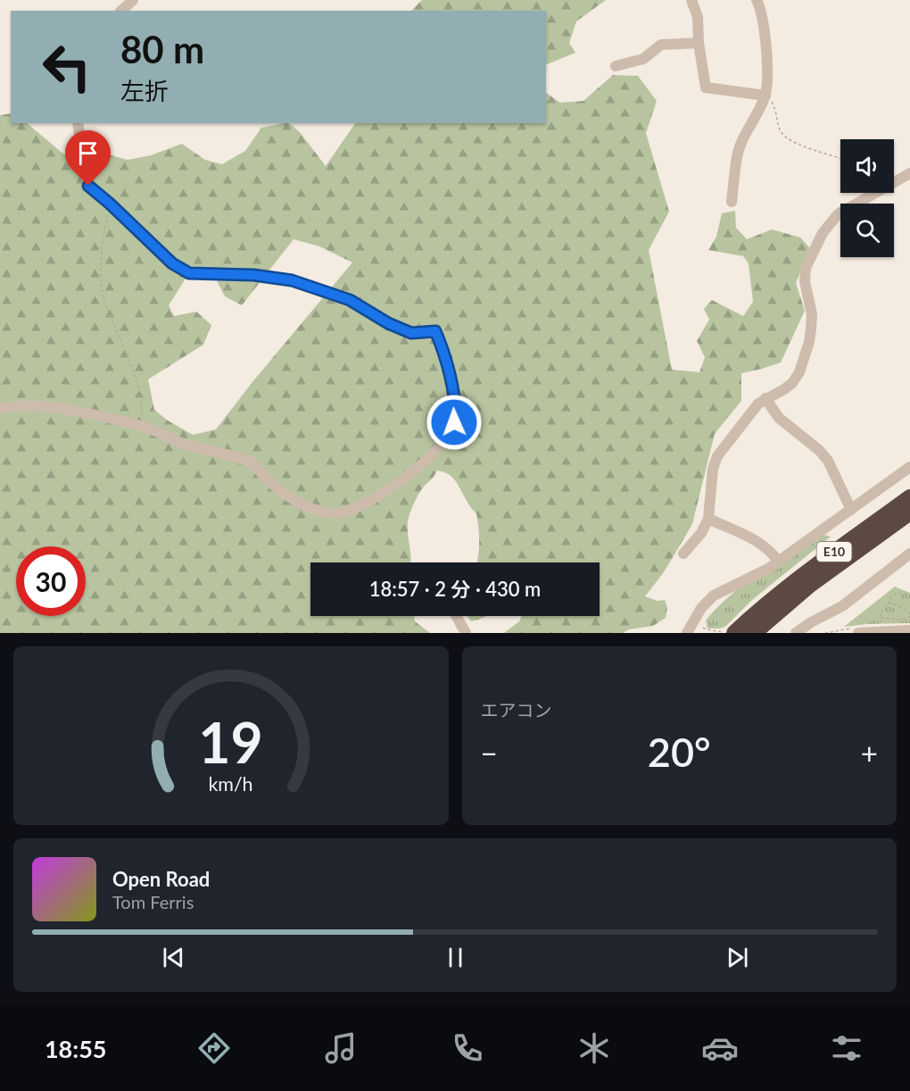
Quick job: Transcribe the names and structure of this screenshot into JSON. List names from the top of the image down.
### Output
{
  "streets": {
    "highway": ["E10"]
  },
  "page": {
    "turn": ["80 m", "左折"],
    "limit": "30",
    "trip": "18:57 · 2 分 · 430 m",
    "tile": "エアコン",
    "heat": ["−", "20°", "+"],
    "song": ["Open Road", "Tom Ferris"],
    "tabs": "18:55",
    "gauge": ["19", "km/h"]
  }
}
